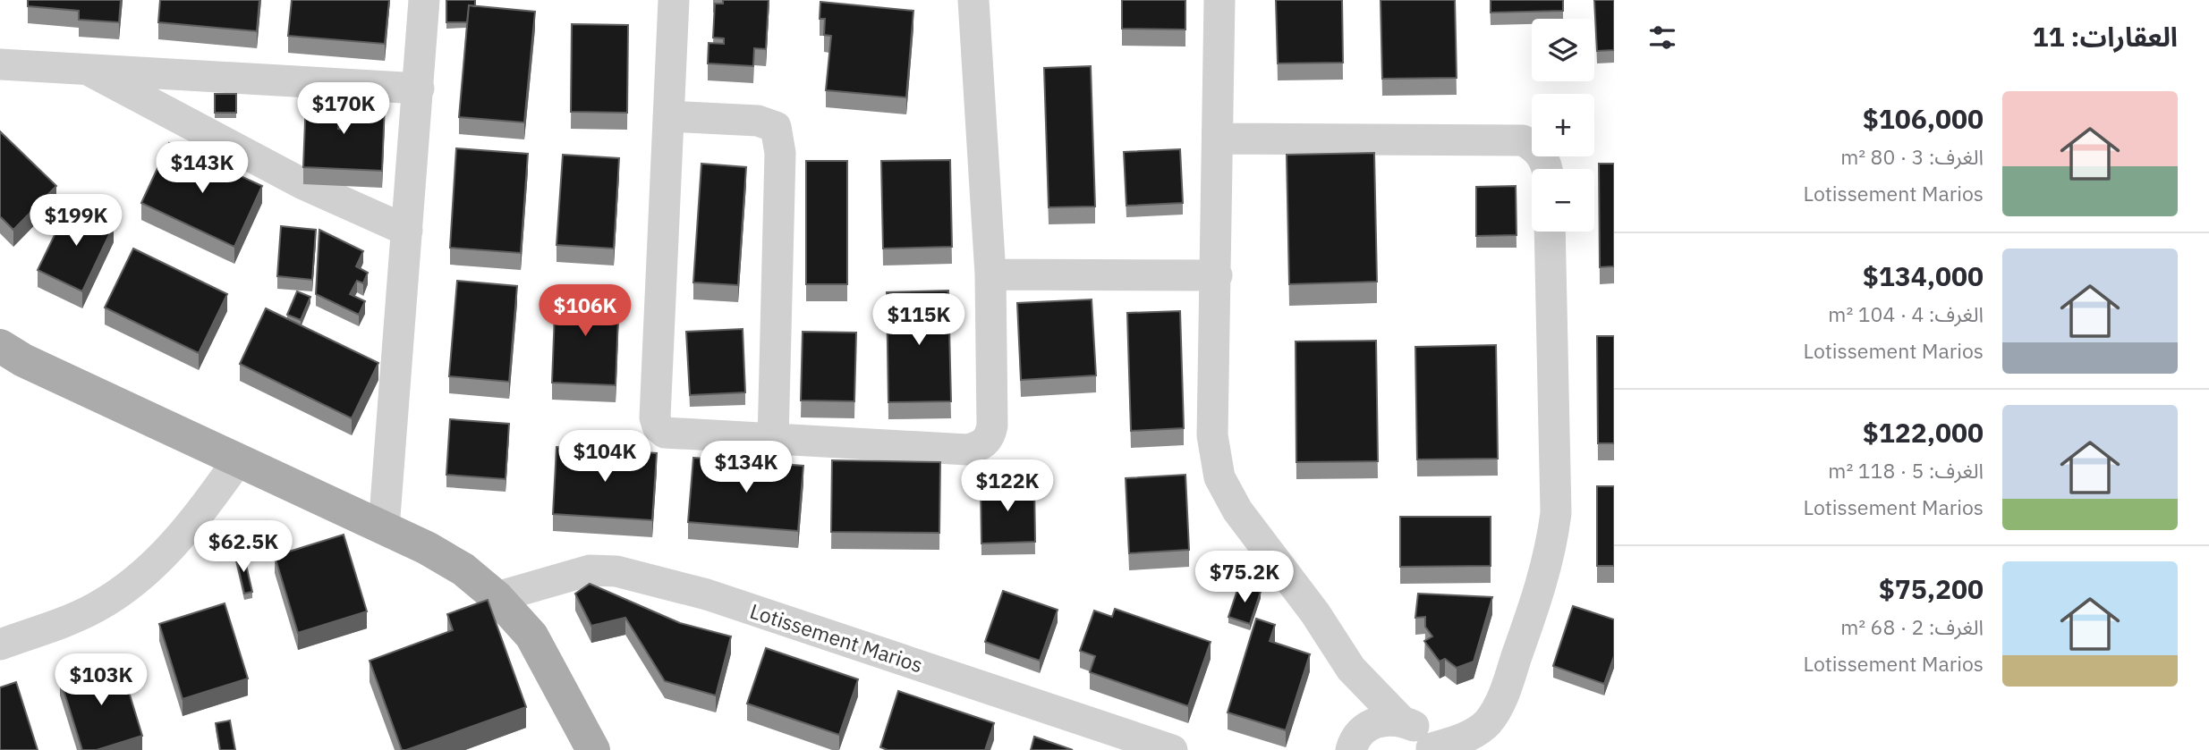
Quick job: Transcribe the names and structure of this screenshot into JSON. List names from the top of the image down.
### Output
{
  "streets": {
    "street": ["Lotissement Marios"]
  },
  "page": {
    "heading": "العقارات: 11",
    "map_buttons": ["+", "−"],
    "list": [
      {
        "name": "$106,000",
        "note": "الغرف: 3 · 80 m² · Lotissement Marios"
      },
      {
        "name": "$134,000",
        "note": "الغرف: 4 · 104 m² · Lotissement Marios"
      },
      {
        "name": "$122,000",
        "note": "الغرف: 5 · 118 m² · Lotissement Marios"
      },
      {
        "name": "$75,200",
        "note": "الغرف: 2 · 68 m² · Lotissement Marios"
      }
    ],
    "price": [
      "$170K",
      "$143K",
      "$199K",
      "$106K",
      "$115K",
      "$104K",
      "$134K",
      "$122K",
      "$62.5K",
      "$75.2K",
      "$103K"
    ]
  }
}
